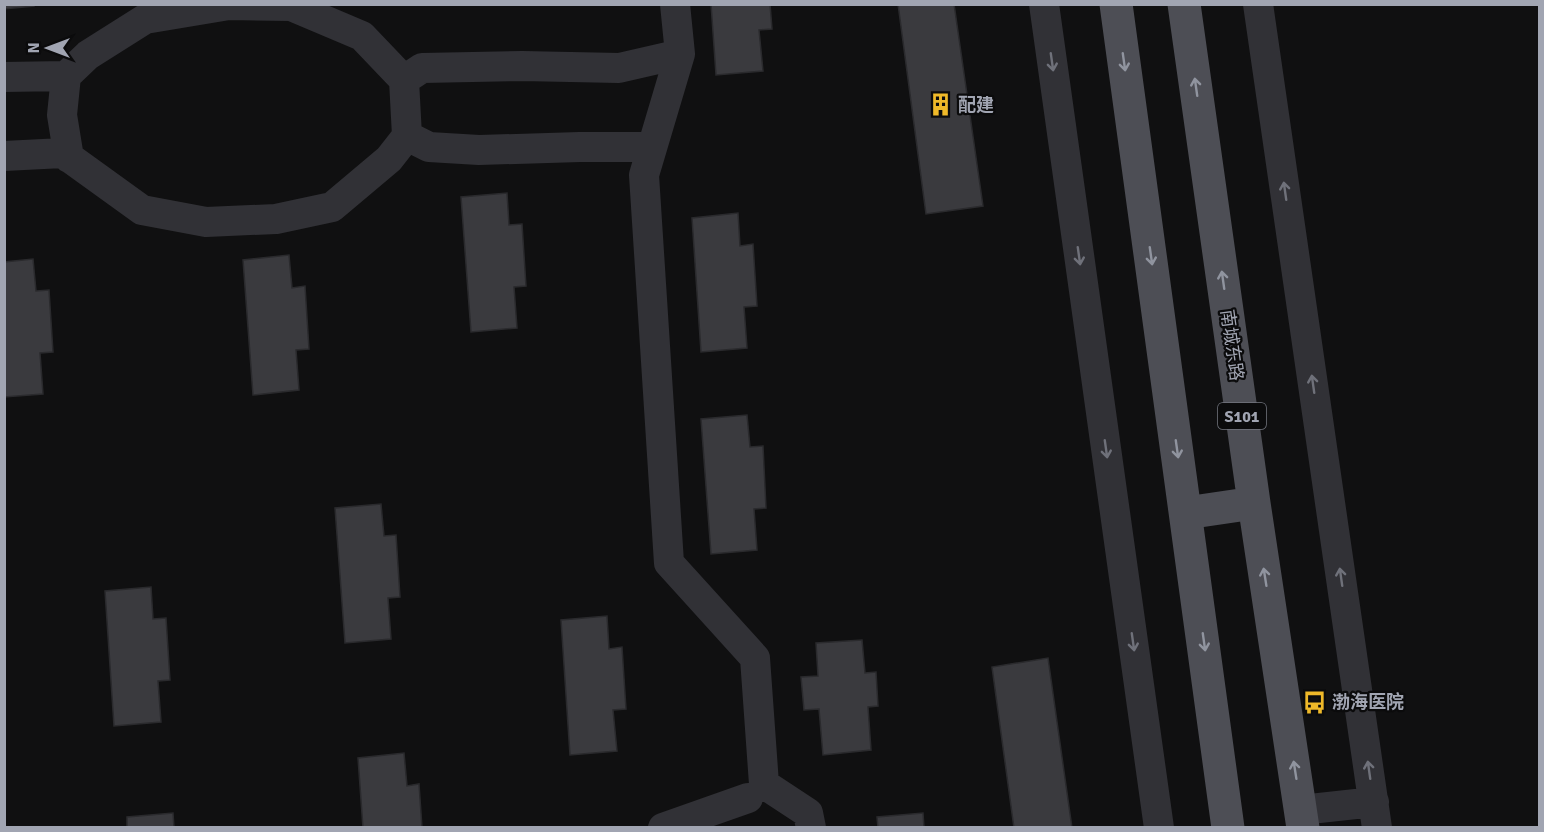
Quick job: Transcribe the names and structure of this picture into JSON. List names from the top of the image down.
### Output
{
  "streets": {
    "main road": ["南城东路", "S101"]
  },
  "places": {
    "building": ["配建"],
    "bus stop": ["渤海医院"]
  },
  "north": "left"
}
